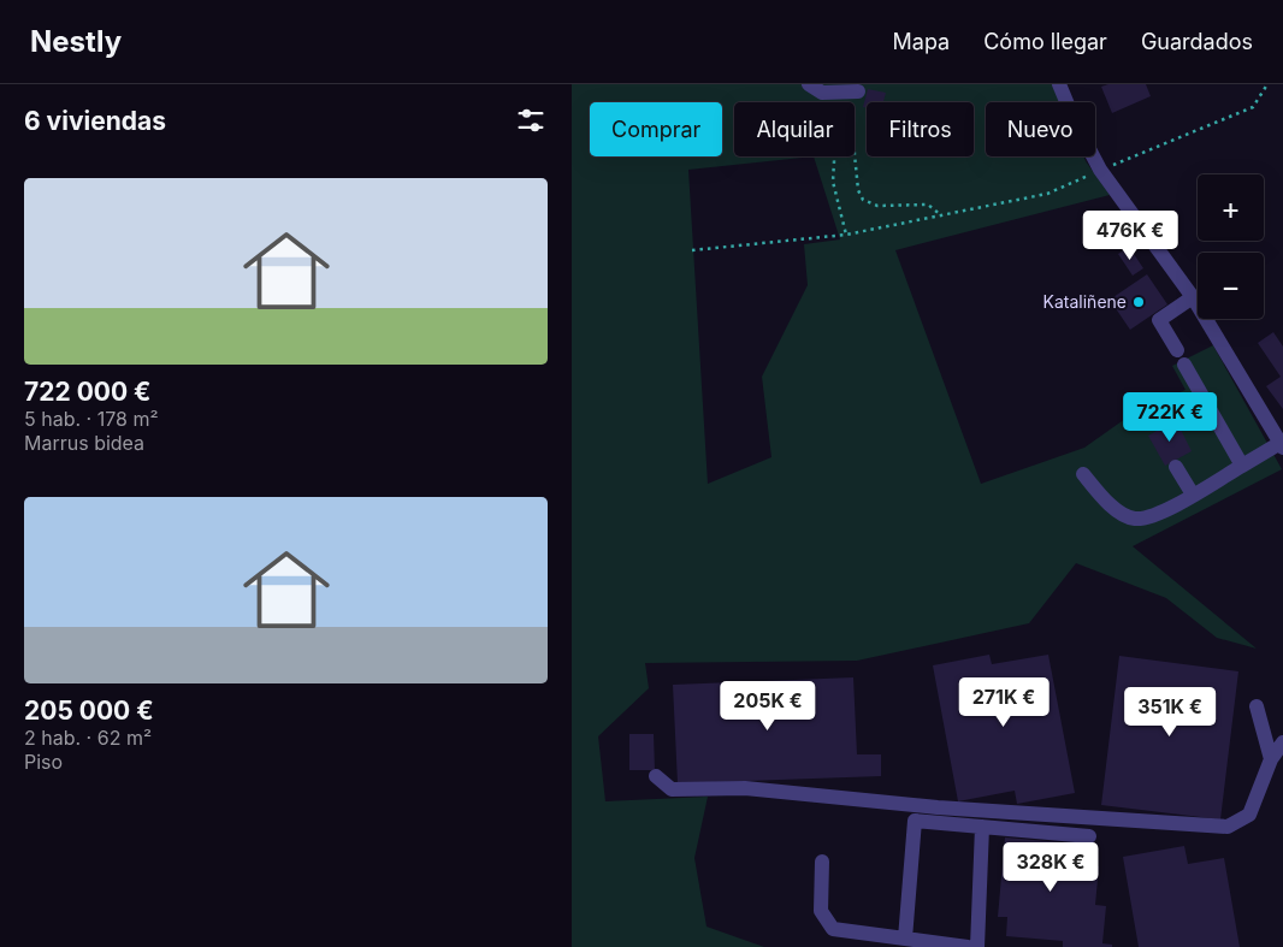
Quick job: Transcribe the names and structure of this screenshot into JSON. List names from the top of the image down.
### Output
{
  "places": ["Kataliñene"],
  "page": {
    "header": "Nestly",
    "nav": ["Mapa", "Cómo llegar", "Guardados"],
    "heading": "6 viviendas",
    "chip": [
      "Comprar",
      "Alquilar",
      "Filtros",
      "Nuevo"
    ],
    "list": [
      {
        "name": "722 000 €",
        "note": "5 hab. · 178 m² · Marrus bidea"
      },
      {
        "name": "205 000 €",
        "note": "2 hab. · 62 m² · Piso"
      }
    ],
    "map_buttons": ["+", "−"],
    "price": [
      "476K €",
      "722K €",
      "271K €",
      "205K €",
      "351K €",
      "328K €"
    ]
  }
}
